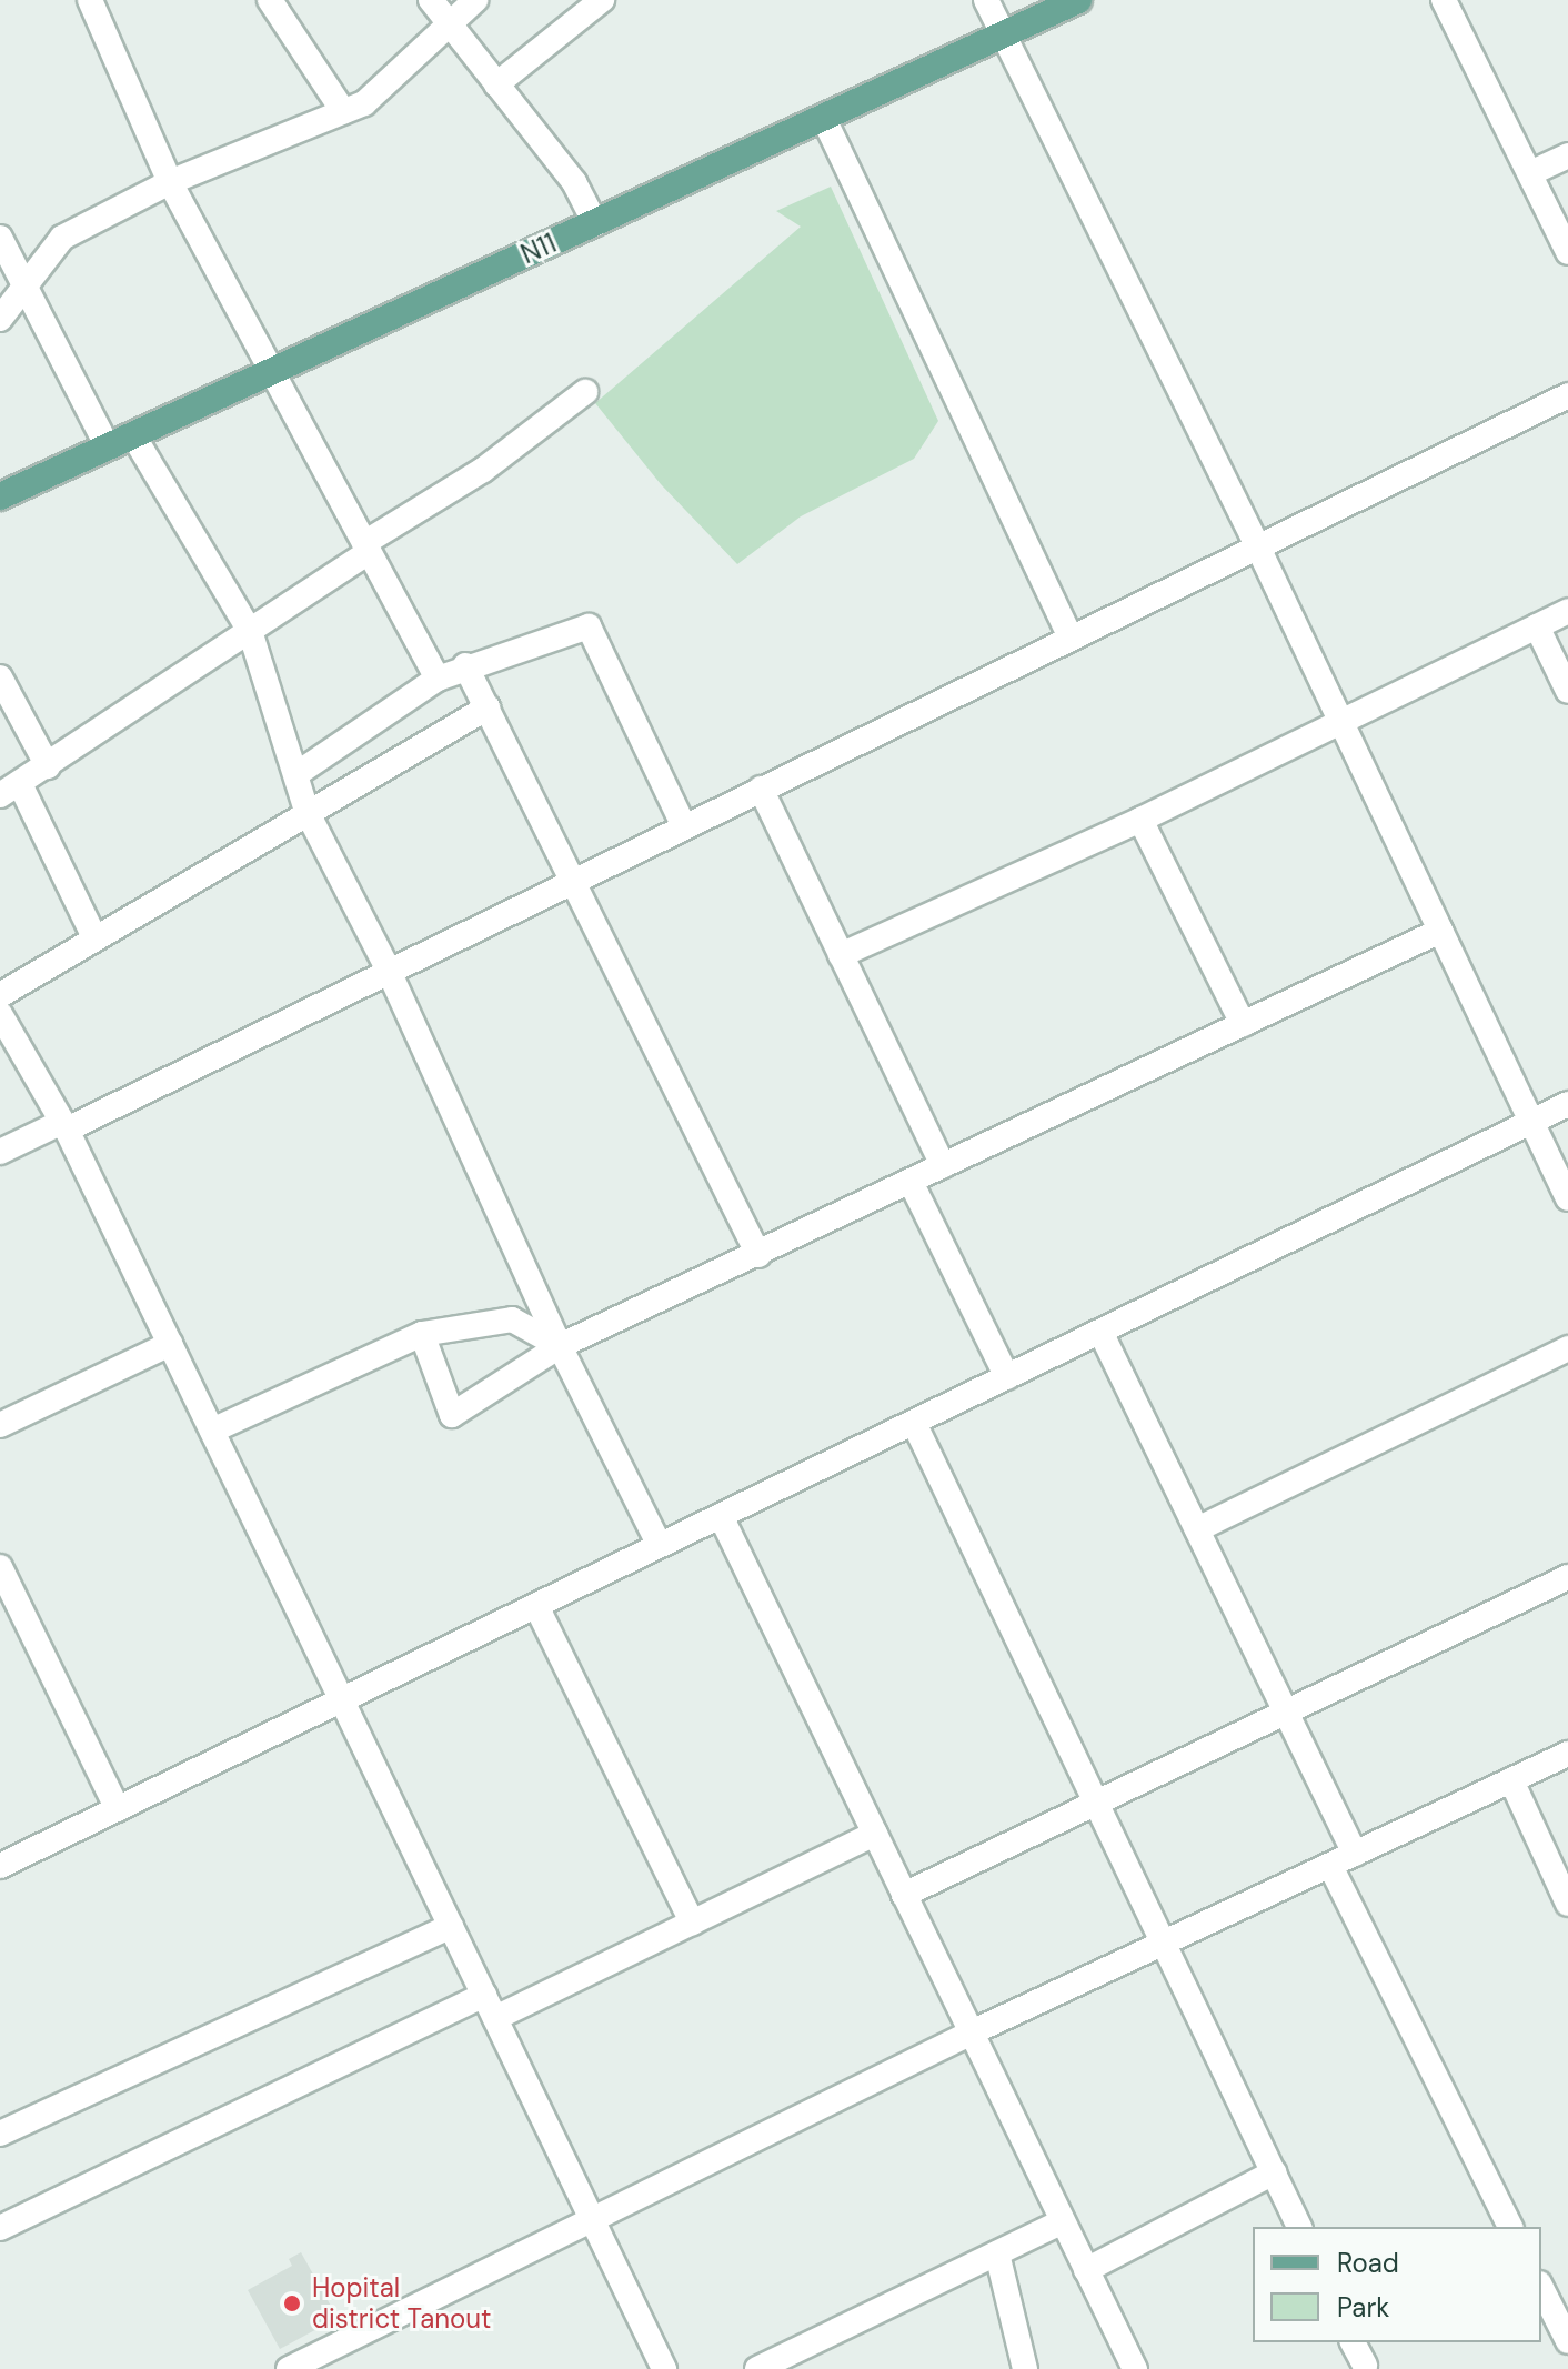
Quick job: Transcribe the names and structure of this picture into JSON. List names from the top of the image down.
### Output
{
  "streets": {
    "main road": ["N11"]
  },
  "places": ["Hopital district Tanout"],
  "legend": ["Road", "Park"]
}
